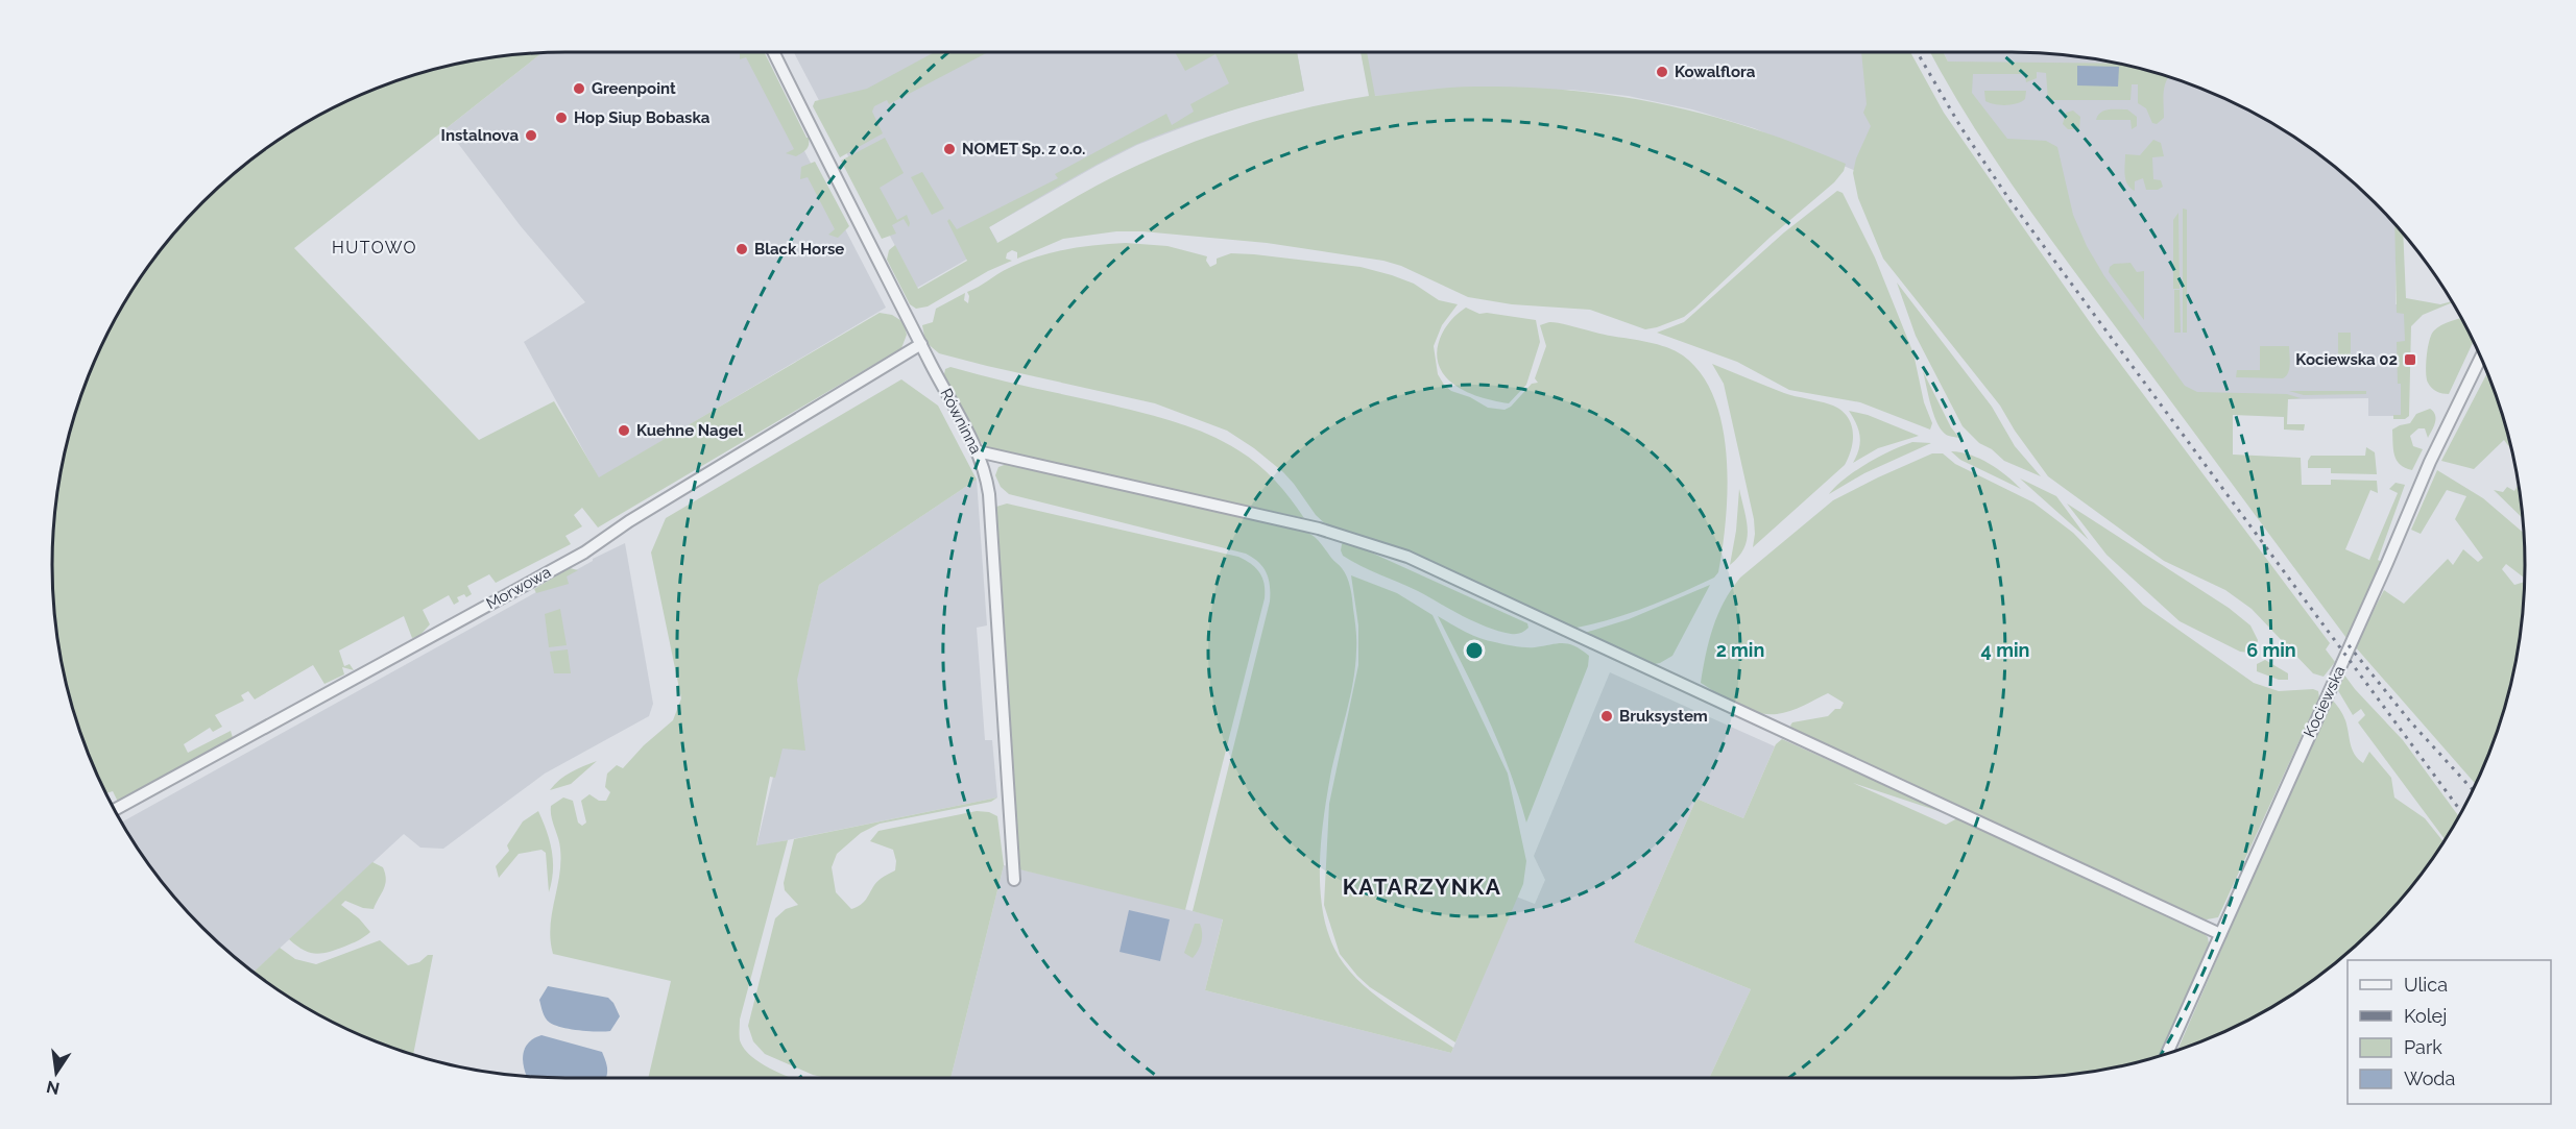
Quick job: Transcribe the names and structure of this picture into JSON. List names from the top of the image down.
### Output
{
  "streets": {
    "street": ["Równinna", "Morwowa", "Kociewska"]
  },
  "crossings": [
    ["Równinna", "Morwowa"]
  ],
  "districts": ["HUTOWO", "KATARZYNKA"],
  "places": {
    "other": [
      "Kowalflora",
      "Greenpoint",
      "Hop Siup Bobaska",
      "Instalnova",
      "NOMET Sp. z o.o.",
      "Black Horse",
      "Kuehne Nagel",
      "Bruksystem"
    ],
    "transit": ["Kociewska 02"]
  },
  "legend": [
    "Ulica",
    "Kolej",
    "Park",
    "Woda"
  ],
  "north": "bottom",
  "rings": ["2 min", "4 min", "6 min"]
}
